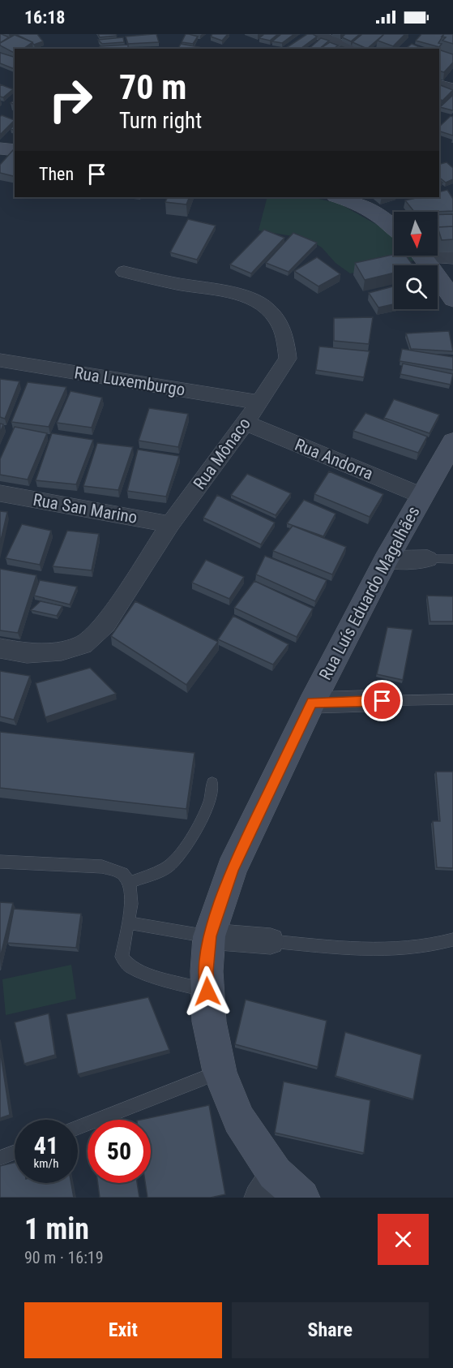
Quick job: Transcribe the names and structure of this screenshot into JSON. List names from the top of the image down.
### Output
{
  "streets": {
    "main road": ["Rua Luís Eduardo Magalhães"],
    "street": [
      "Rua Luxemburgo",
      "Rua Mônaco",
      "Rua Andorra",
      "Rua San Marino"
    ]
  },
  "crossings": [
    ["Rua Luxemburgo", "Rua Mônaco"],
    ["Rua Mônaco", "Rua Andorra"],
    ["Rua Mônaco", "Rua San Marino"],
    ["Rua Andorra", "Rua Luís Eduardo Magalhães"]
  ],
  "north": "bottom",
  "page": {
    "status": "16:18",
    "turn": ["70 m", "Turn right"],
    "then": "Then",
    "speed": "41 km/h",
    "limit": "50",
    "heading": ["1 min", "90 m · 16:19"],
    "buttons": ["Exit", "Share"]
  }
}
